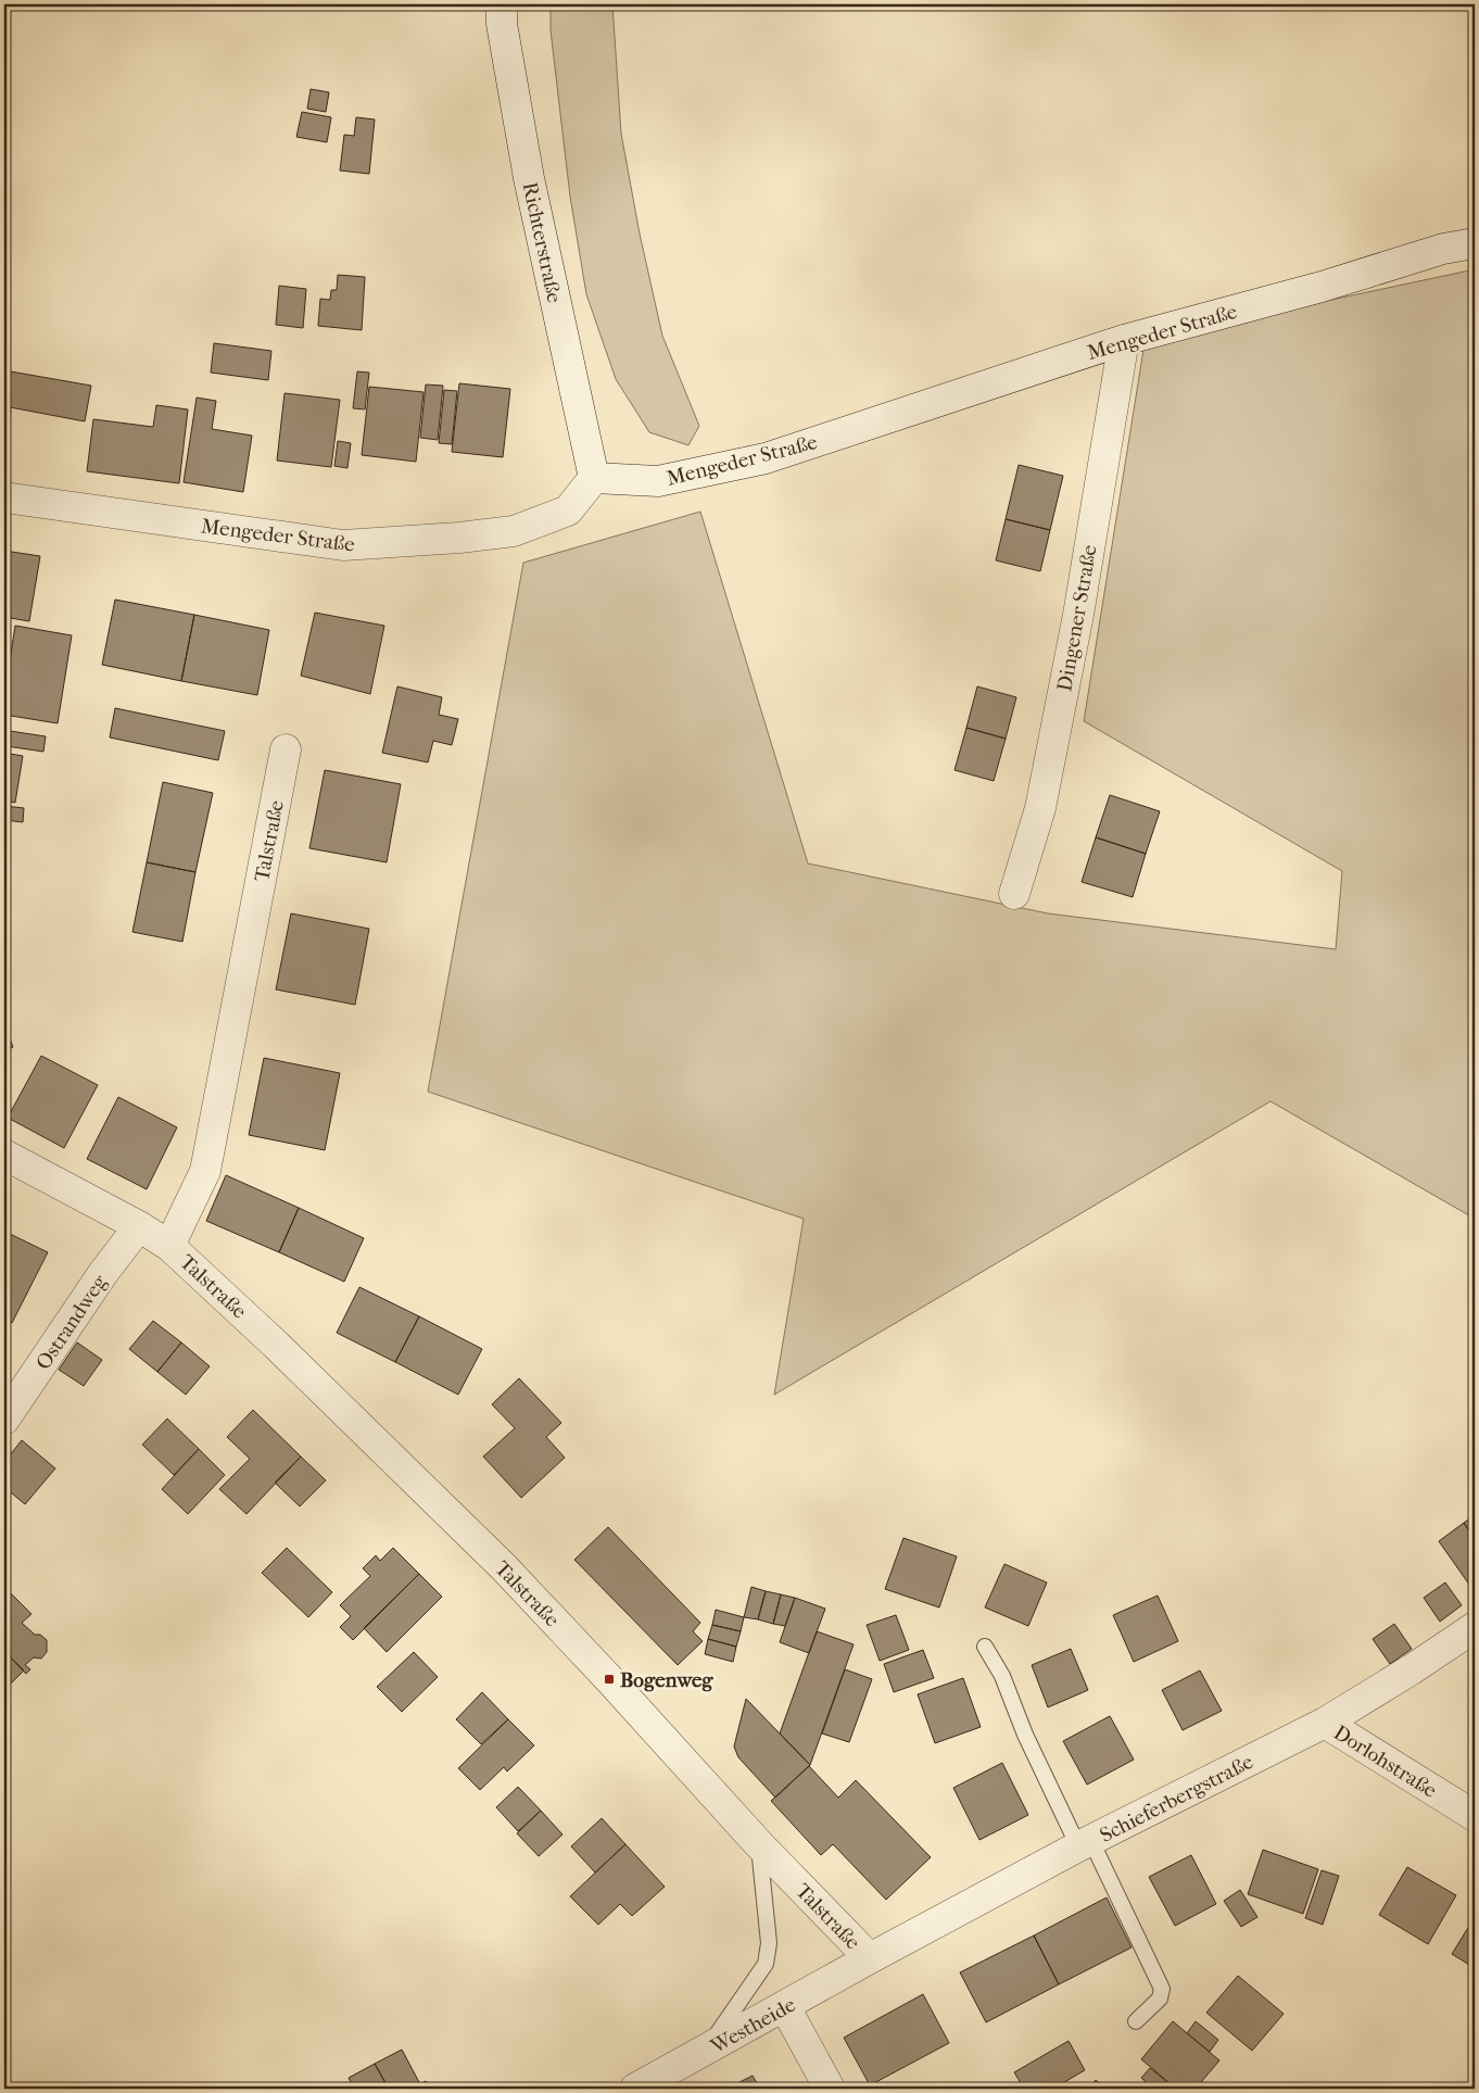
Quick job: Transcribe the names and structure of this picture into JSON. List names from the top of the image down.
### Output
{
  "streets": {
    "street": [
      "Richterstraße",
      "Mengeder Straße",
      "Dingener Straße",
      "Talstraße",
      "Ostrandweg",
      "Dorlohstraße",
      "Schieferbergstraße",
      "Westheide"
    ]
  },
  "crossings": [
    ["Richterstraße", "Mengeder Straße"],
    ["Mengeder Straße", "Dingener Straße"],
    ["Talstraße", "Ostrandweg"],
    ["Talstraße", "Schieferbergstraße"],
    ["Talstraße", "Westheide"],
    ["Dorlohstraße", "Schieferbergstraße"],
    ["Schieferbergstraße", "Westheide"]
  ],
  "places": {
    "transit": ["Bogenweg"]
  }
}
